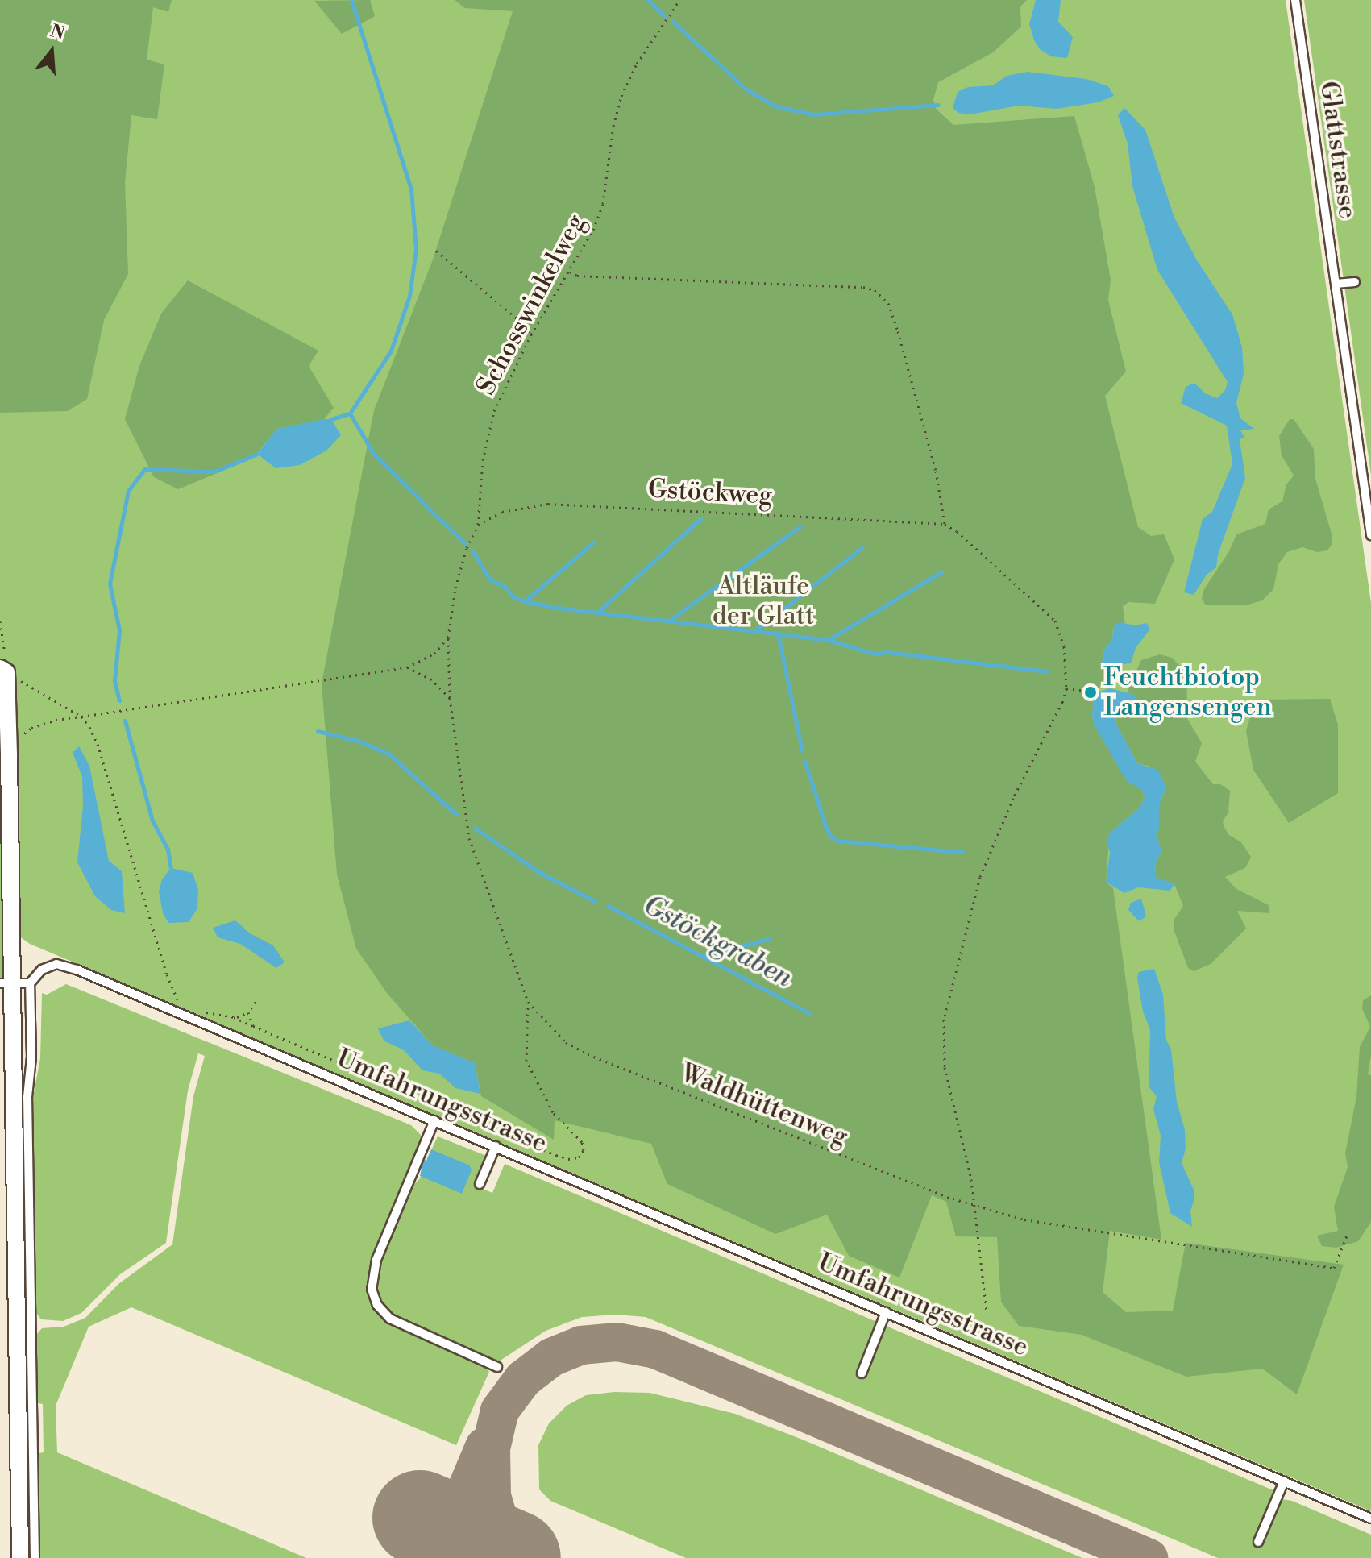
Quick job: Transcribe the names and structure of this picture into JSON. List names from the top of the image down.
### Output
{
  "streets": {
    "lane": ["Glattstrasse", "Umfahrungsstrasse"],
    "path": ["Schosswinkelweg", "Gstöckweg", "Waldhüttenweg"]
  },
  "crossings": [
    ["Schosswinkelweg", "Gstöckweg"],
    ["Schosswinkelweg", "Waldhüttenweg"]
  ],
  "water": ["Gstöckgraben"],
  "parks": ["Altläufe der Glatt"],
  "places": ["Feuchtbiotop Langensengen"],
  "north": "top"
}
